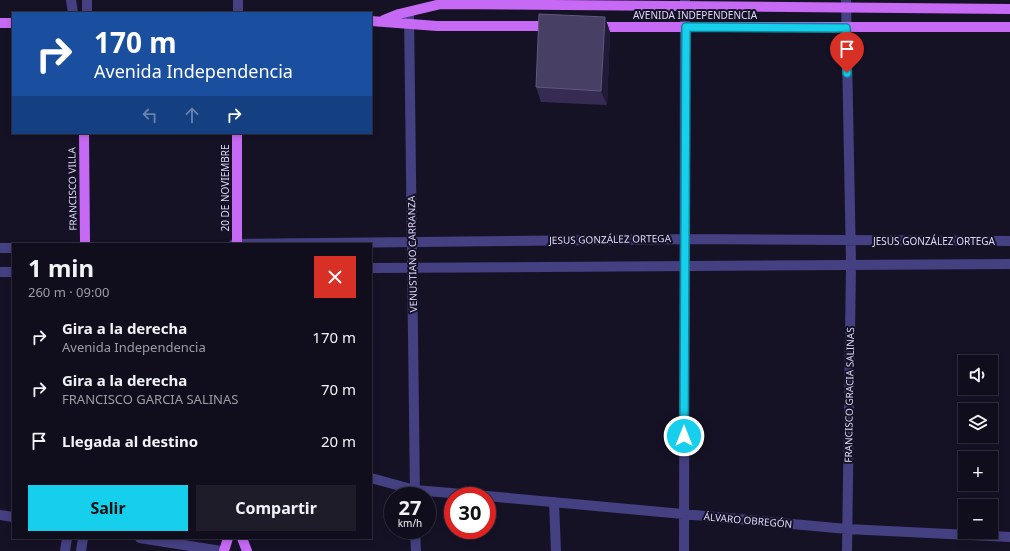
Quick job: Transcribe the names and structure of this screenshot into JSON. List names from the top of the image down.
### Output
{
  "streets": {
    "main road": ["AVENIDA INDEPENDENCIA", "20 DE NOVIEMBRE", "FRANCISCO VILLA"],
    "street": [
      "JESUS GONZÁLEZ ORTEGA",
      "VENUSTIANO CARRANZA",
      "FRANCISCO GRACIA SALINAS",
      "ÁLVARO OBREGÓN"
    ]
  },
  "crossings": [
    ["AVENIDA INDEPENDENCIA", "VENUSTIANO CARRANZA"],
    ["AVENIDA INDEPENDENCIA", "FRANCISCO GRACIA SALINAS"],
    ["JESUS GONZÁLEZ ORTEGA", "VENUSTIANO CARRANZA"],
    ["JESUS GONZÁLEZ ORTEGA", "FRANCISCO GRACIA SALINAS"],
    ["FRANCISCO GRACIA SALINAS", "ÁLVARO OBREGÓN"]
  ],
  "page": {
    "turn": ["170 m", "Avenida Independencia"],
    "heading": ["1 min", "260 m · 09:00"],
    "list": [
      {
        "name": "Gira a la derecha",
        "note": "Avenida Independencia",
        "value": "170 m"
      },
      {
        "name": "Gira a la derecha",
        "note": "FRANCISCO GARCIA SALINAS",
        "value": "70 m"
      },
      {
        "name": "Llegada al destino",
        "value": "20 m"
      }
    ],
    "map_buttons": ["+", "−"],
    "buttons": ["Salir", "Compartir"],
    "speed": "27 km/h",
    "limit": "30"
  }
}
